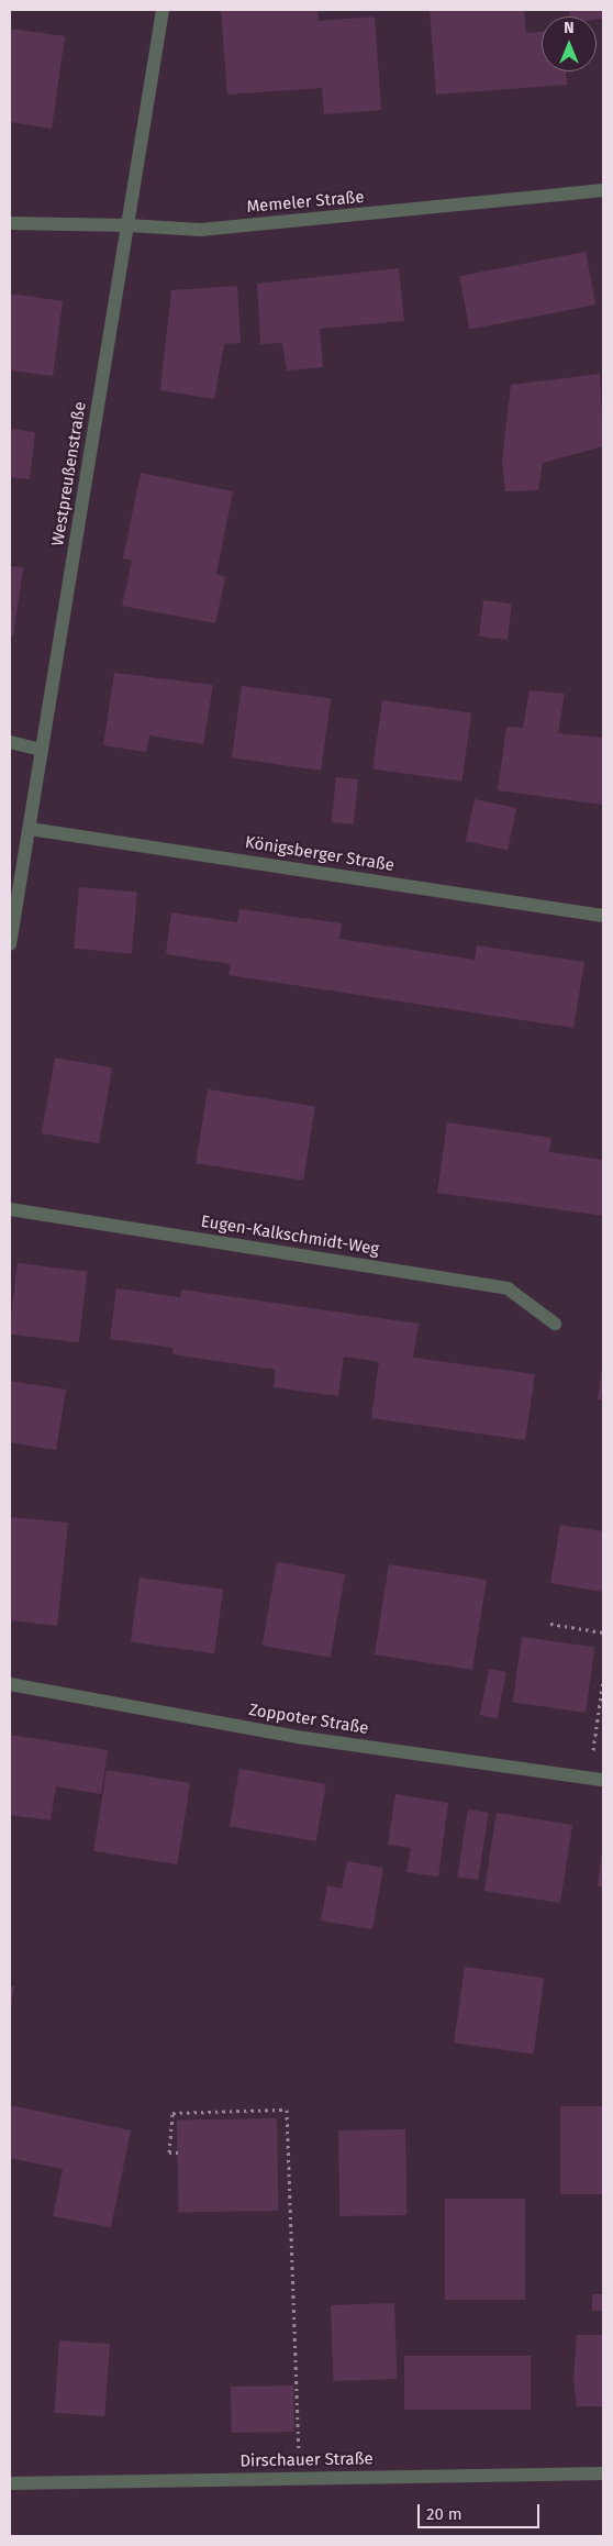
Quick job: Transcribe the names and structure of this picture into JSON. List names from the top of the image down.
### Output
{
  "streets": {
    "street": [
      "Memeler Straße",
      "Westpreußenstraße",
      "Königsberger Straße",
      "Eugen-Kalkschmidt-Weg",
      "Zoppoter Straße",
      "Dirschauer Straße"
    ]
  },
  "crossings": [
    ["Memeler Straße", "Westpreußenstraße"],
    ["Westpreußenstraße", "Königsberger Straße"]
  ],
  "scale_bar": "20 m",
  "north": "top"
}
